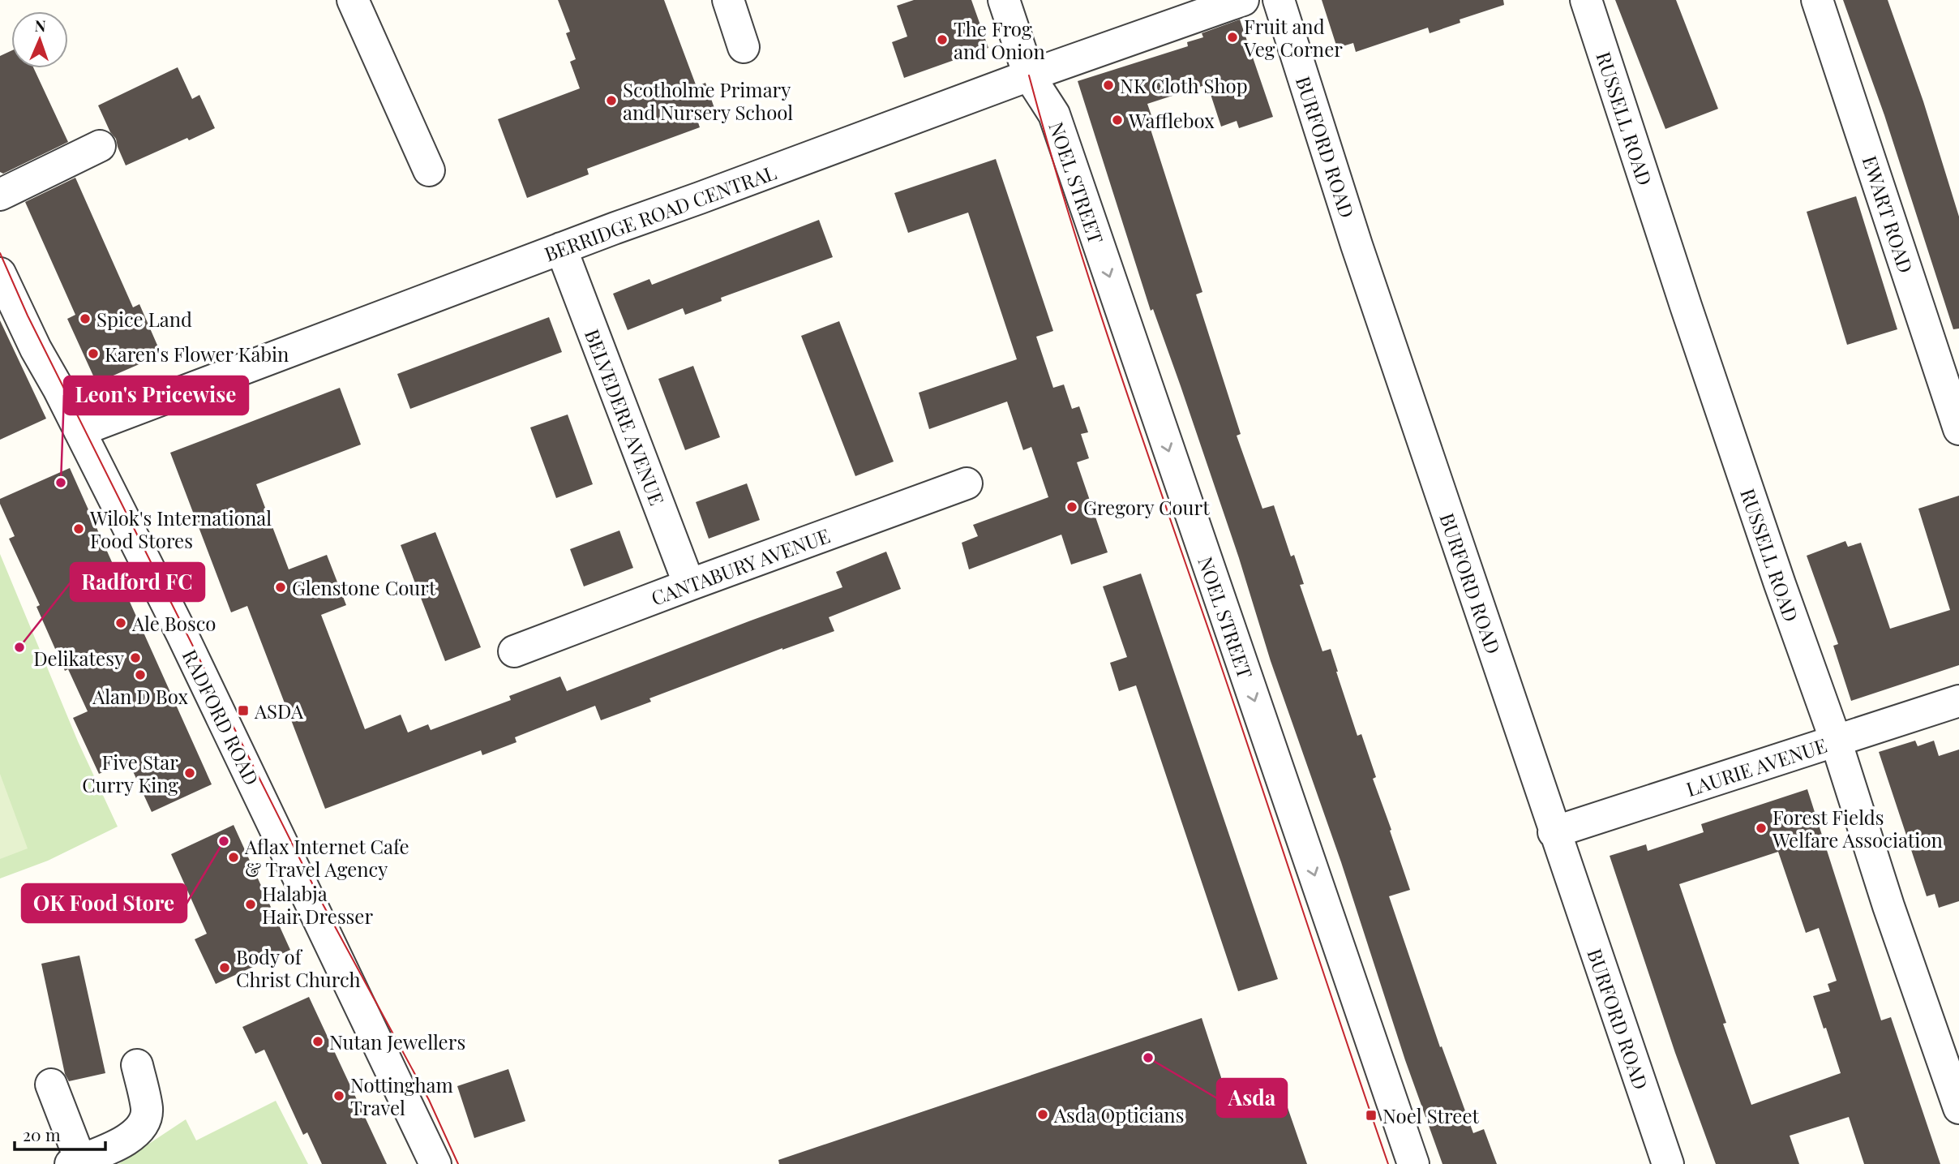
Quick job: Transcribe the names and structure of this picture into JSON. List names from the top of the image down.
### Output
{
  "streets": {
    "street": [
      "RUSSELL ROAD",
      "BURFORD ROAD",
      "NOEL STREET",
      "BERRIDGE ROAD CENTRAL",
      "EWART ROAD",
      "BELVEDERE AVENUE",
      "CANTABURY AVENUE",
      "RADFORD ROAD",
      "LAURIE AVENUE"
    ]
  },
  "crossings": [
    ["RUSSELL ROAD", "LAURIE AVENUE"],
    ["BURFORD ROAD", "LAURIE AVENUE"],
    ["NOEL STREET", "BERRIDGE ROAD CENTRAL"],
    ["BERRIDGE ROAD CENTRAL", "BELVEDERE AVENUE"],
    ["BERRIDGE ROAD CENTRAL", "RADFORD ROAD"],
    ["BELVEDERE AVENUE", "CANTABURY AVENUE"]
  ],
  "one_way": ["NOEL STREET"],
  "places": {
    "other": [
      "Fruit and Veg Corner",
      "The Frog and Onion",
      "NK Cloth Shop",
      "Scotholme Primary and Nursery School",
      "Wafflebox",
      "Spice Land",
      "Karen's Flower Kabin",
      "Leon's Pricewise",
      "Gregory Court",
      "Wilok's International Food Stores",
      "Glenstone Court",
      "Ale Bosco",
      "Radford FC",
      "Delikatesy",
      "Alan D Box",
      "Five Star Curry King",
      "Forest Fields Welfare Association",
      "OK Food Store",
      "Aflax Internet Cafe & Travel Agency",
      "Halabja Hair Dresser",
      "Body of Christ Church",
      "Nutan Jewellers",
      "Asda",
      "Nottingham Travel",
      "Asda Opticians"
    ],
    "transit": ["ASDA", "Noel Street"]
  },
  "scale_bar": "20 m",
  "north": "top"
}
